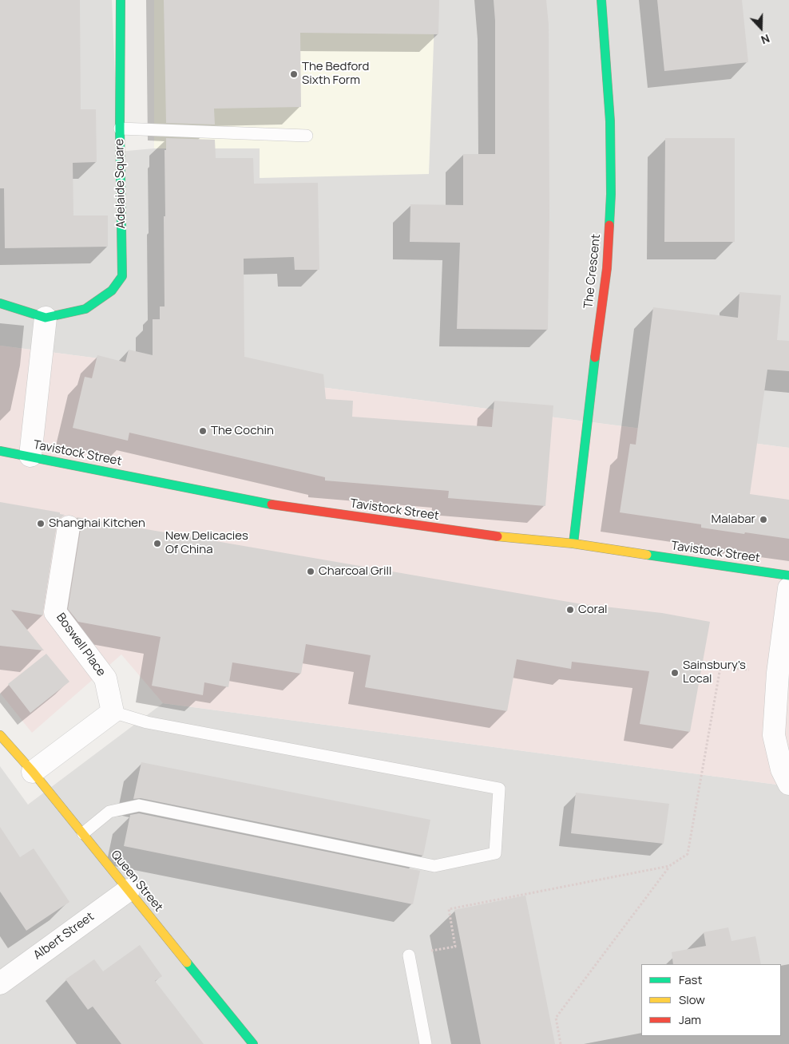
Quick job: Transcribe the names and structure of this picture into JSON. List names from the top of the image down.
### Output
{
  "streets": {
    "street": [
      "Adelaide Square",
      "The Crescent",
      "Tavistock Street",
      "Boswell Place",
      "Queen Street",
      "Albert Street"
    ]
  },
  "crossings": [
    ["The Crescent", "Tavistock Street"],
    ["Queen Street", "Albert Street"]
  ],
  "places": [
    "The Bedford Sixth Form",
    "The Cochin",
    "Malabar",
    "Shanghai Kitchen",
    "New Delicacies Of China",
    "Charcoal Grill",
    "Coral",
    "Sainsbury's Local"
  ],
  "legend": ["Fast", "Slow", "Jam"],
  "north": "bottom"
}
